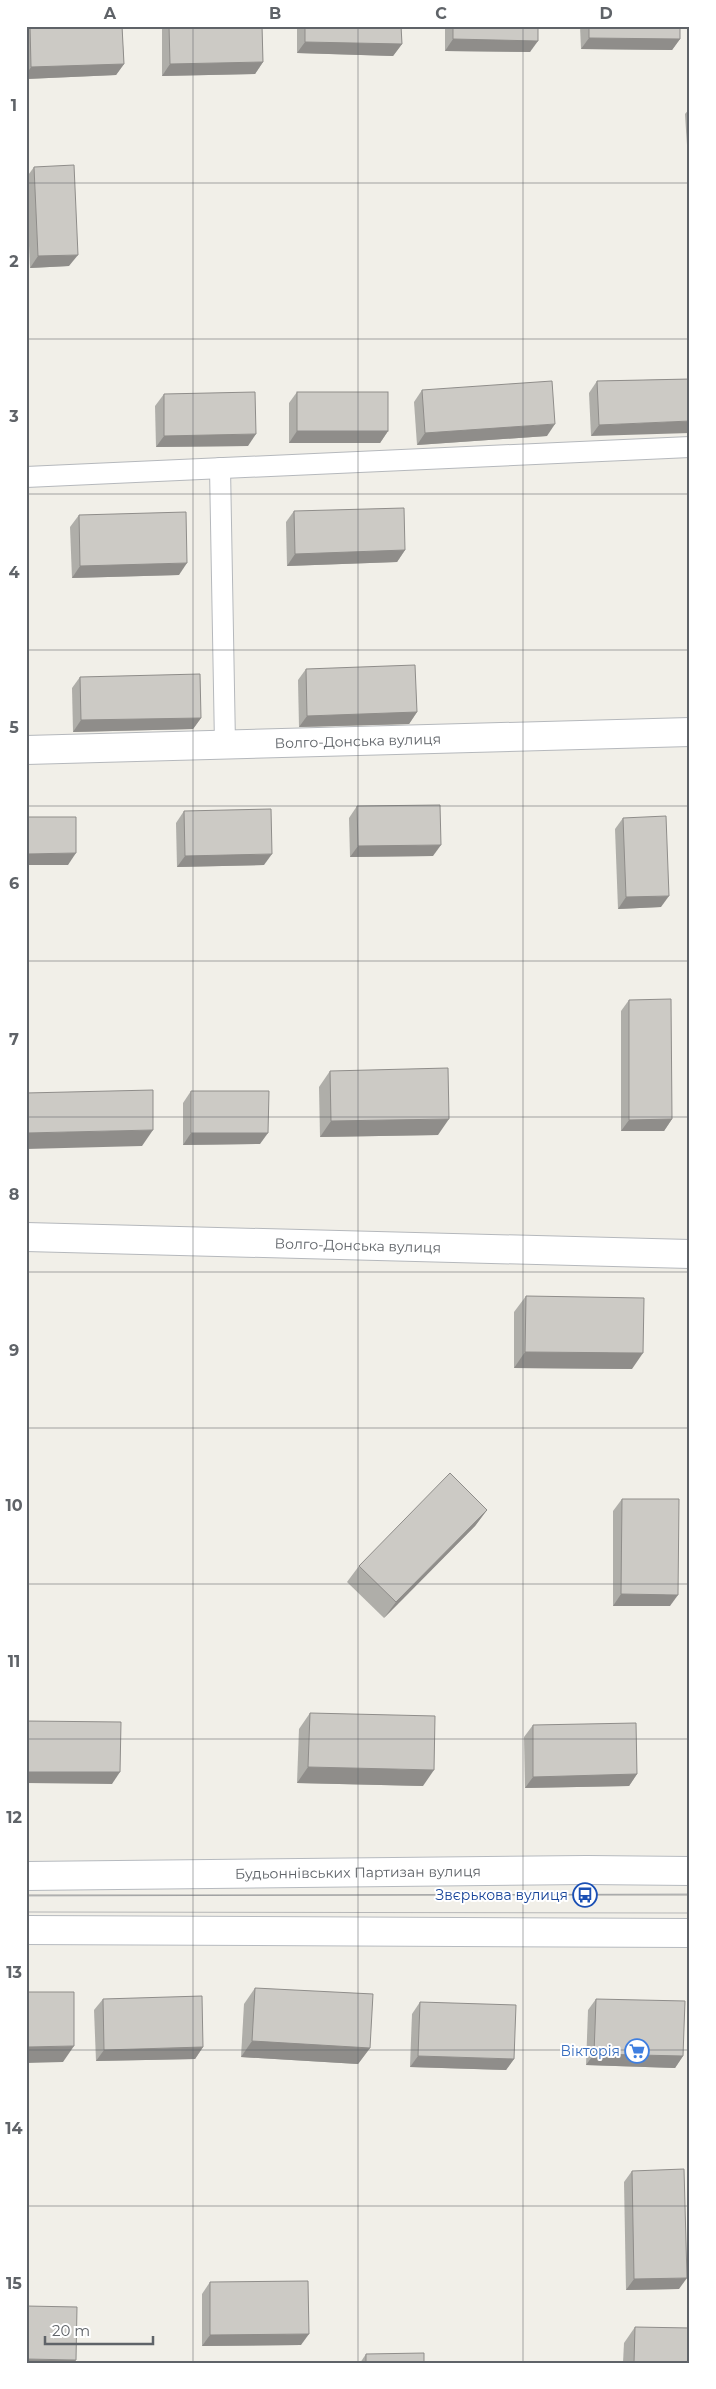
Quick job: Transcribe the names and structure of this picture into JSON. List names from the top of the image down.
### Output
{
  "streets": {
    "street": ["Волго-Донська вулиця", "Будьоннівських Партизан вулиця"]
  },
  "places": {
    "bus stop": ["Звєрькова вулиця"],
    "supermarket": ["Вікторія"]
  },
  "scale_bar": "20 m",
  "grid": {
    "columns": [
      "A",
      "B",
      "C",
      "D"
    ],
    "rows": [
      "1",
      "2",
      "3",
      "4",
      "5",
      "6",
      "7",
      "8",
      "9",
      "10",
      "11",
      "12",
      "13",
      "14",
      "15"
    ]
  }
}
